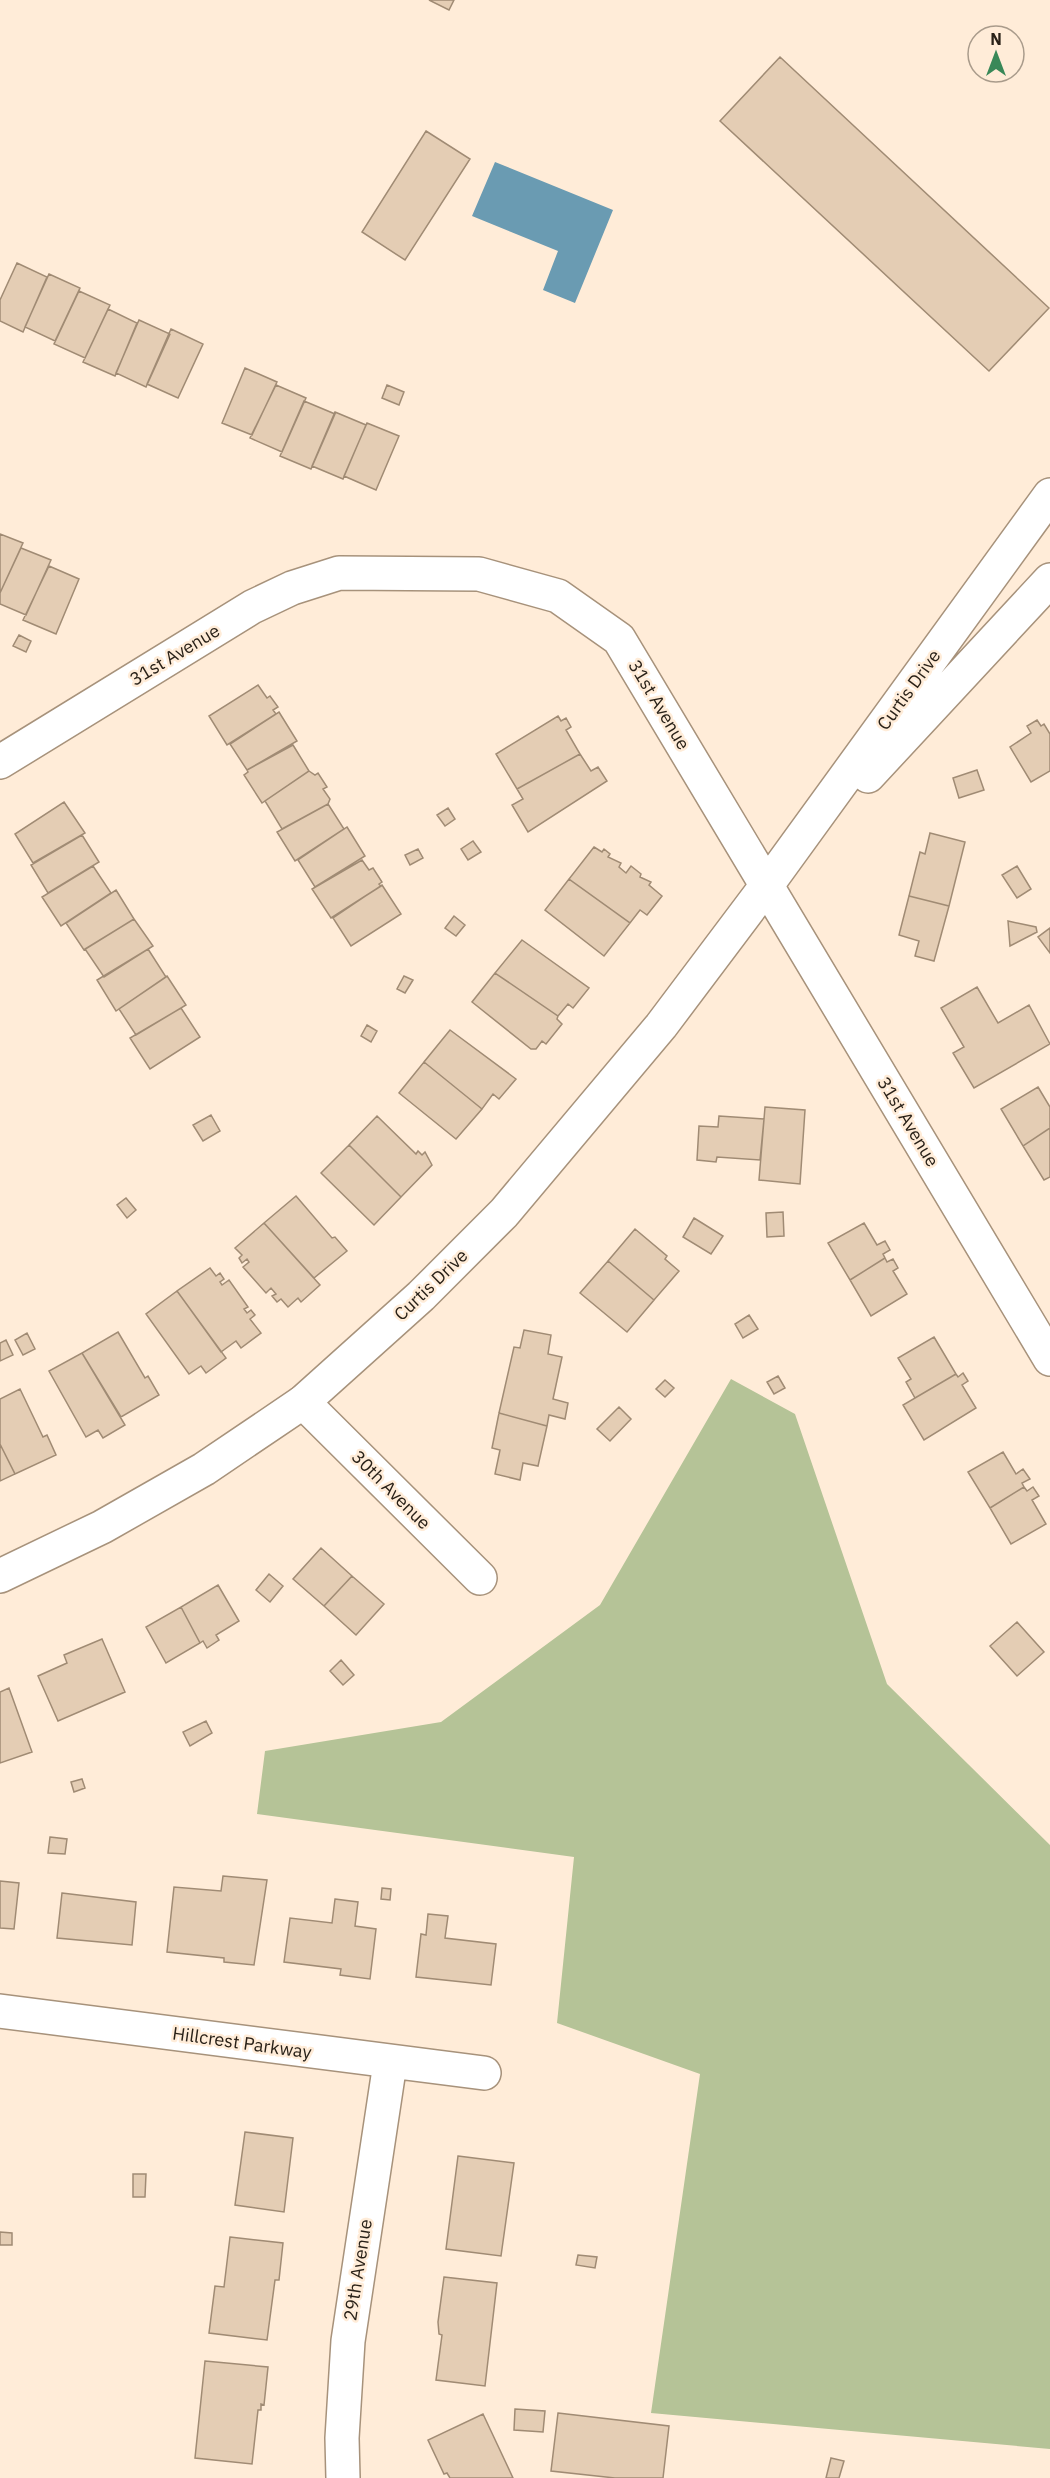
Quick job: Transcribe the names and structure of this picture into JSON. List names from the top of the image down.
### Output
{
  "streets": {
    "street": [
      "31st Avenue",
      "Curtis Drive",
      "30th Avenue",
      "Hillcrest Parkway",
      "29th Avenue"
    ]
  },
  "crossings": [
    ["31st Avenue", "Curtis Drive"],
    ["Curtis Drive", "30th Avenue"],
    ["Hillcrest Parkway", "29th Avenue"]
  ],
  "north": "top"
}
